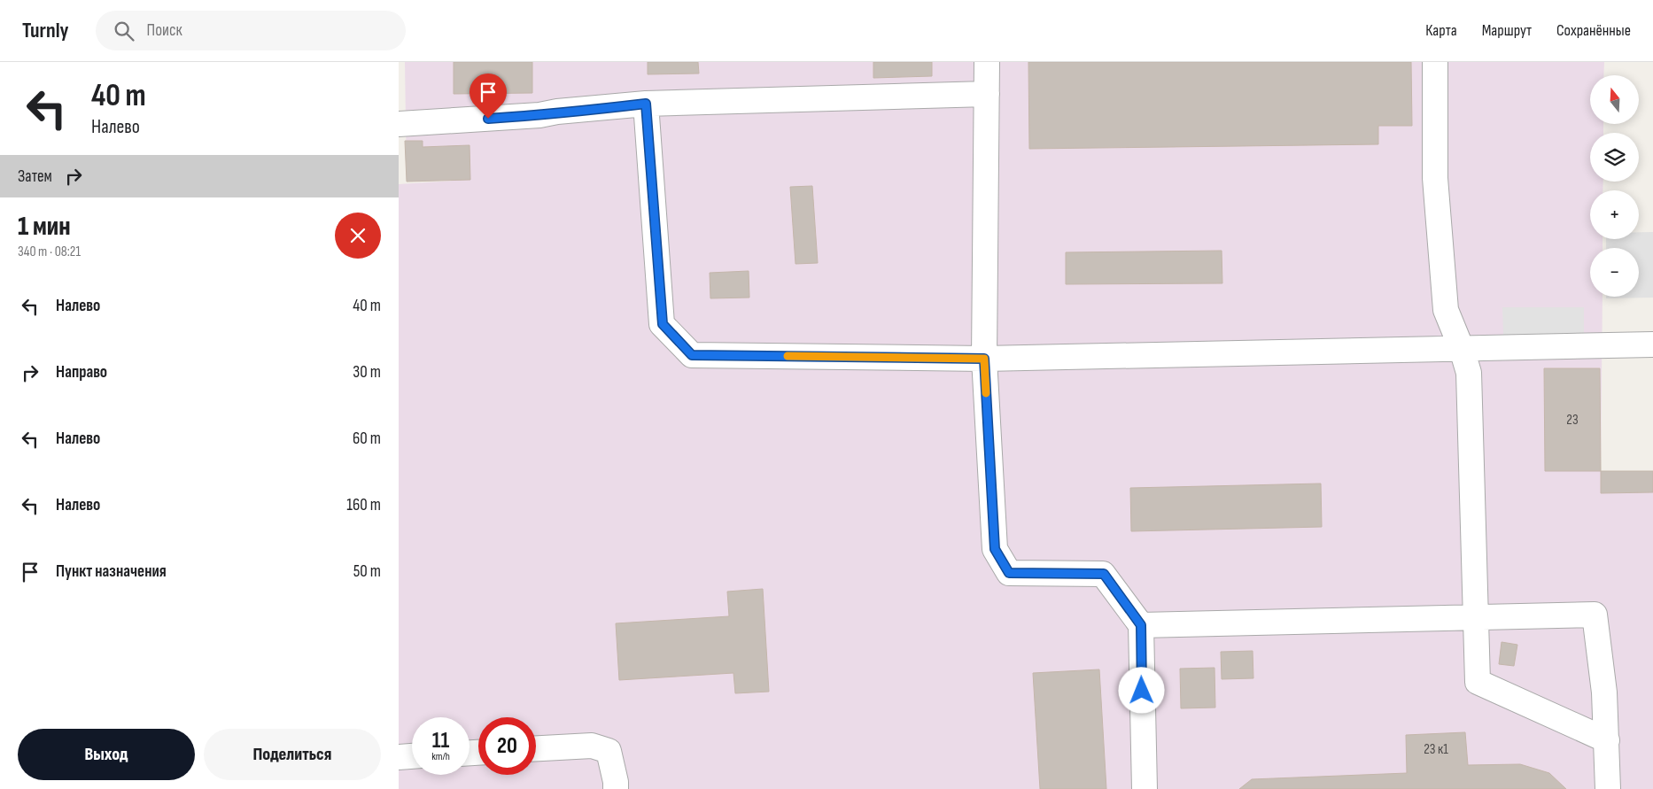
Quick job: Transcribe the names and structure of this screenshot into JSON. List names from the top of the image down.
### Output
{
  "house_numbers": ["23", "23 к1"],
  "north": "top",
  "page": {
    "header": "Turnly",
    "search": "Поиск",
    "nav": ["Карта", "Маршрут", "Сохранённые"],
    "turn": ["40 m", "Налево"],
    "map_buttons": ["+", "−"],
    "then": "Затем",
    "heading": ["1 мин", "340 m · 08:21"],
    "list": [
      {
        "name": "Налево",
        "value": "40 m"
      },
      {
        "name": "Направо",
        "value": "30 m"
      },
      {
        "name": "Налево",
        "value": "60 m"
      },
      {
        "name": "Налево",
        "value": "160 m"
      },
      {
        "name": "Пункт назначения",
        "value": "50 m"
      }
    ],
    "speed": "11 km/h",
    "limit": "20",
    "buttons": ["Выход", "Поделиться"]
  }
}
